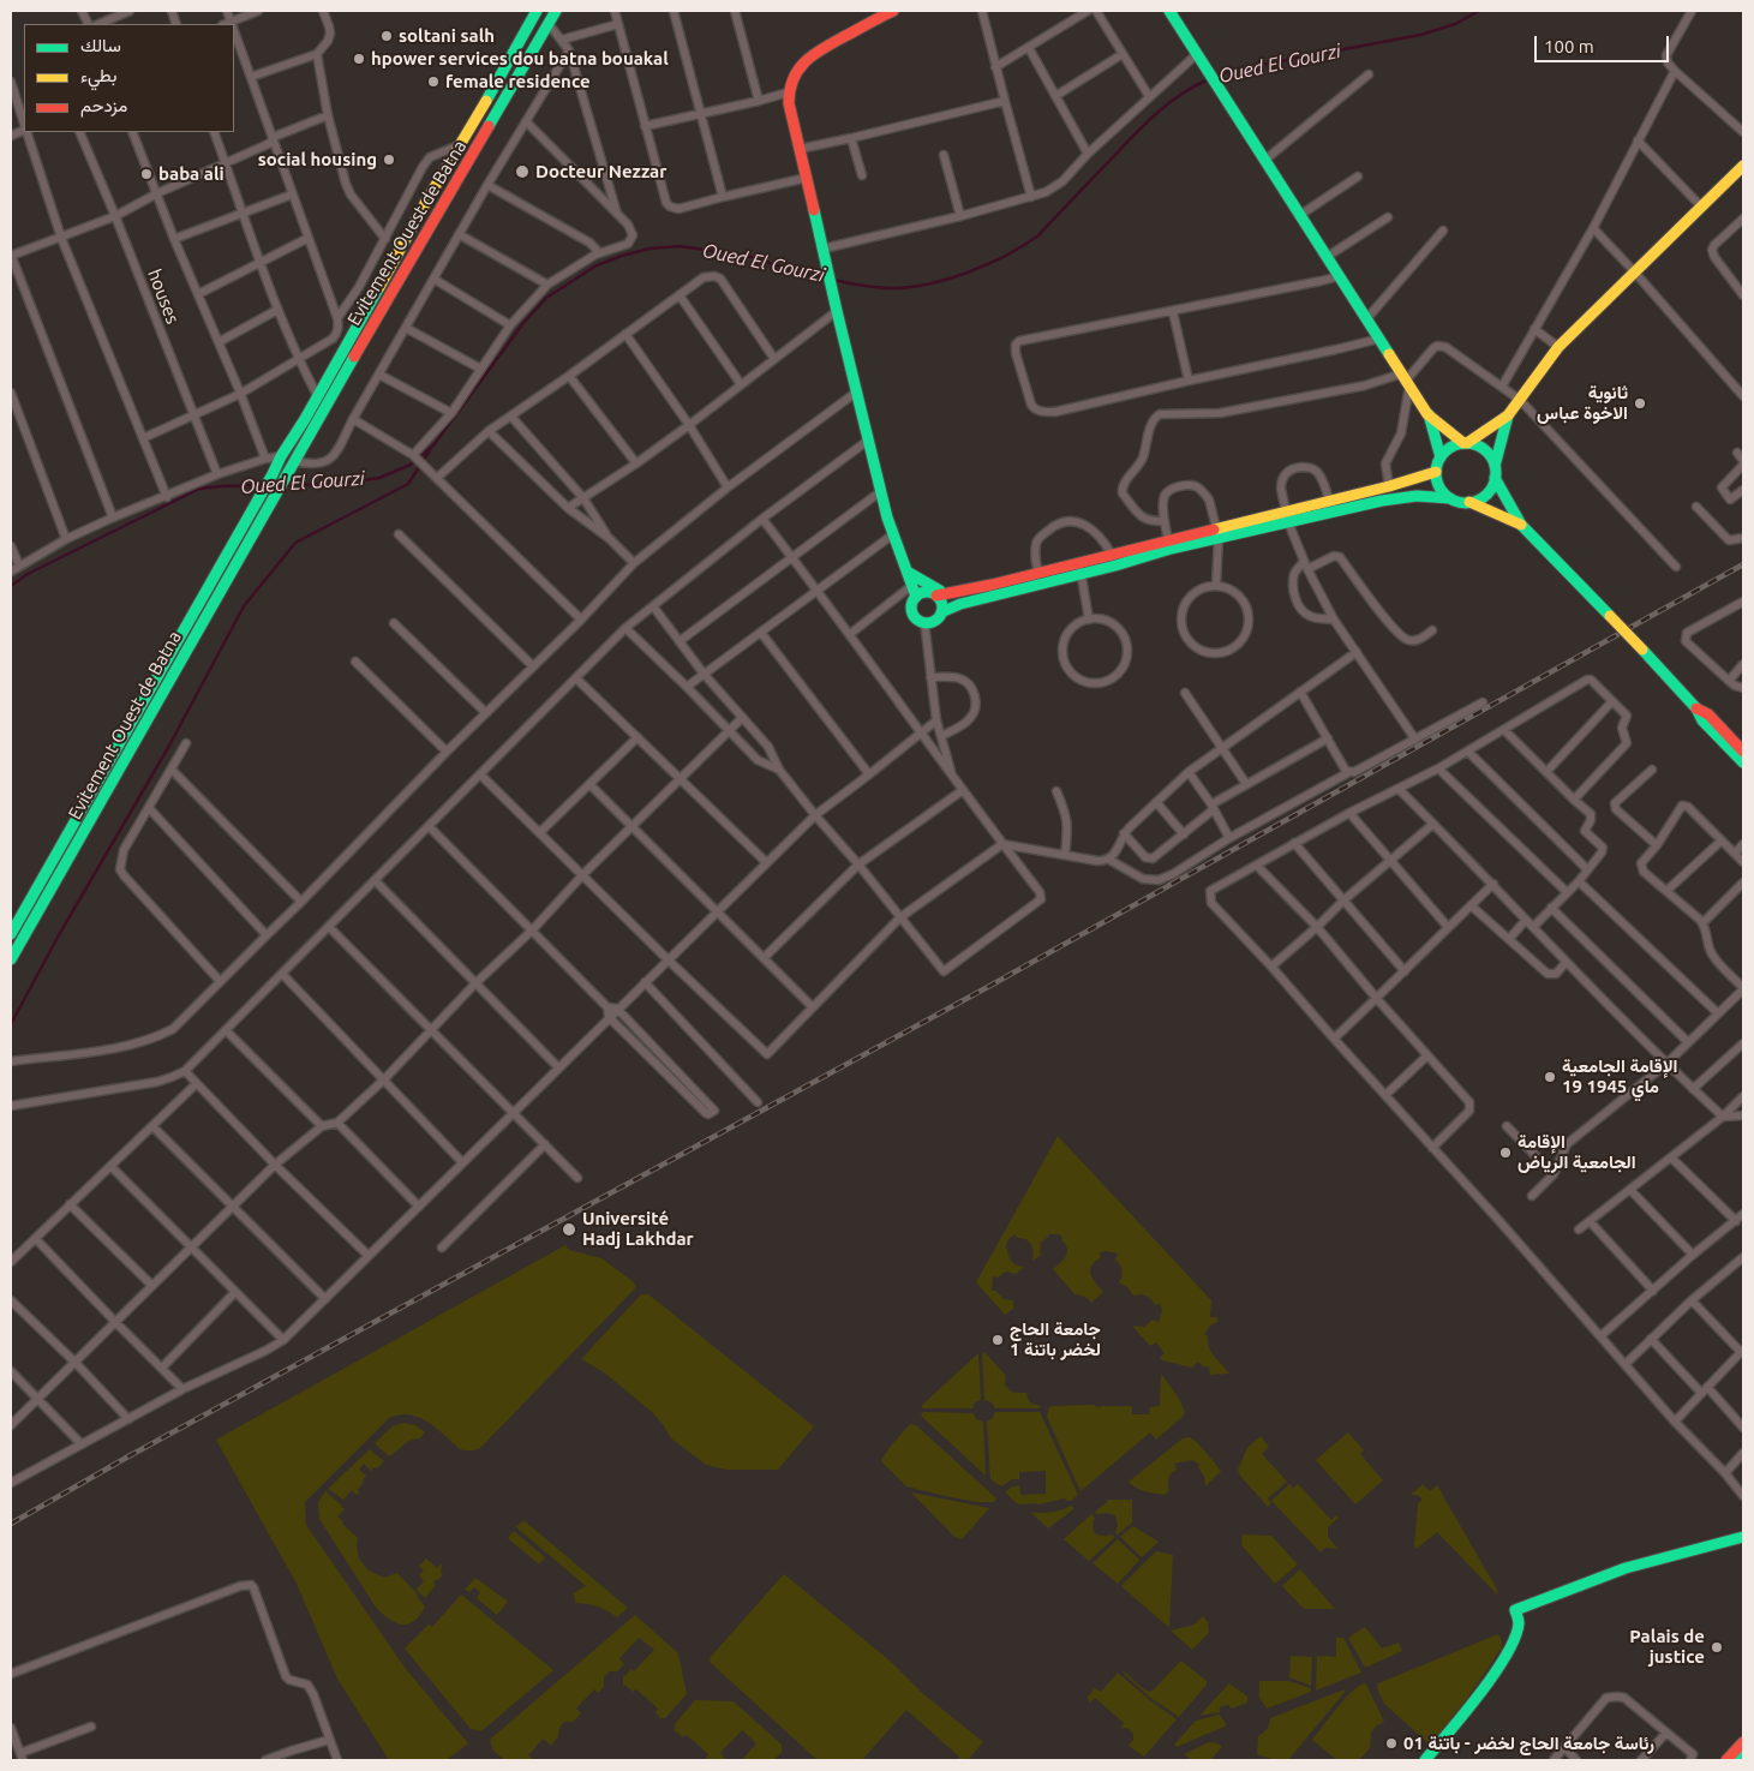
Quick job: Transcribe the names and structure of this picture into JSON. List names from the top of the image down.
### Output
{
  "streets": {
    "main road": ["Evitement Ouest de Batna"],
    "street": ["houses"]
  },
  "water": ["Oued El Gourzi"],
  "places": [
    "soltani salh",
    "hpower services dou batna bouakal",
    "female residence",
    "social housing",
    "Docteur Nezzar",
    "baba ali",
    "ثانوية الاخوة عباس",
    "الإقامة الجامعية 19 ماي 1945",
    "الإقامة الجامعية الرياض",
    "Université Hadj Lakhdar",
    "جامعة الحاج لخضر باتنة 1",
    "Palais de justice",
    "رئاسة جامعة الحاج لخضر - باتنة 01"
  ],
  "legend": ["سالك", "بطيء", "مزدحم"],
  "scale_bar": "100 m"
}
